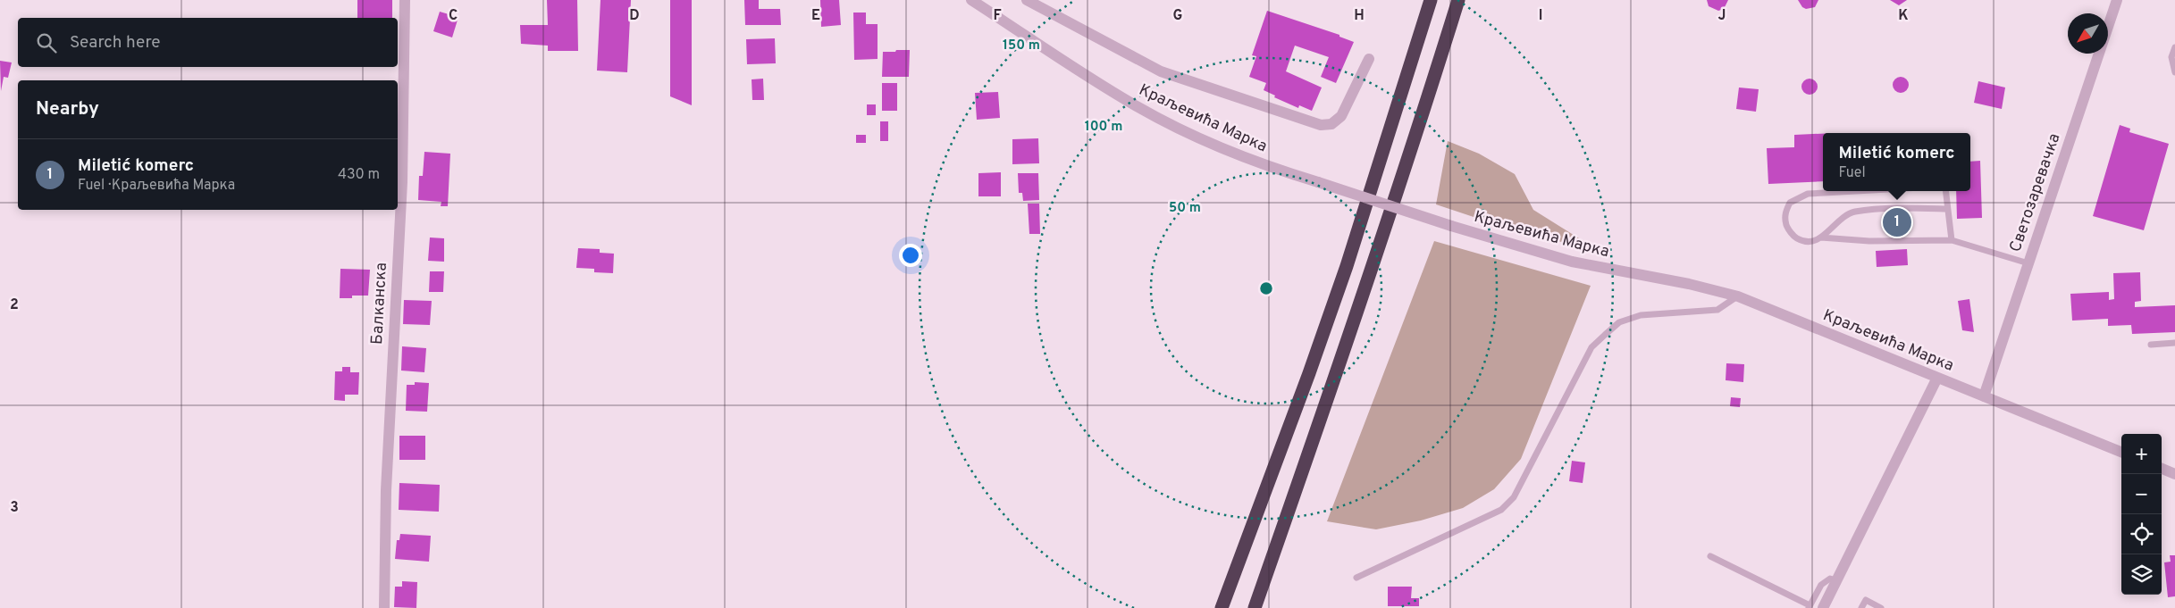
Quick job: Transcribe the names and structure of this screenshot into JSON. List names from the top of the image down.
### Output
{
  "streets": {
    "street": ["Краљевића Марка", "Светозаревачка", "Балканска"]
  },
  "crossings": [
    ["Краљевића Марка", "Светозаревачка"]
  ],
  "north": "bottom left",
  "page": {
    "search": "Search here",
    "heading": "Nearby",
    "popup": ["Miletić komerc", "Fuel"],
    "list": [
      {
        "mark": "1",
        "name": "Miletić komerc",
        "note": "Fuel · Краљевића Марка",
        "value": "430 m"
      }
    ],
    "pins": "1",
    "map_buttons": ["+", "−"]
  },
  "grid": {
    "columns": [
      "C",
      "D",
      "E",
      "F",
      "G",
      "H",
      "I",
      "J",
      "K"
    ],
    "rows": ["2", "3"]
  },
  "rings": ["150 m", "100 m", "50 m"]
}
